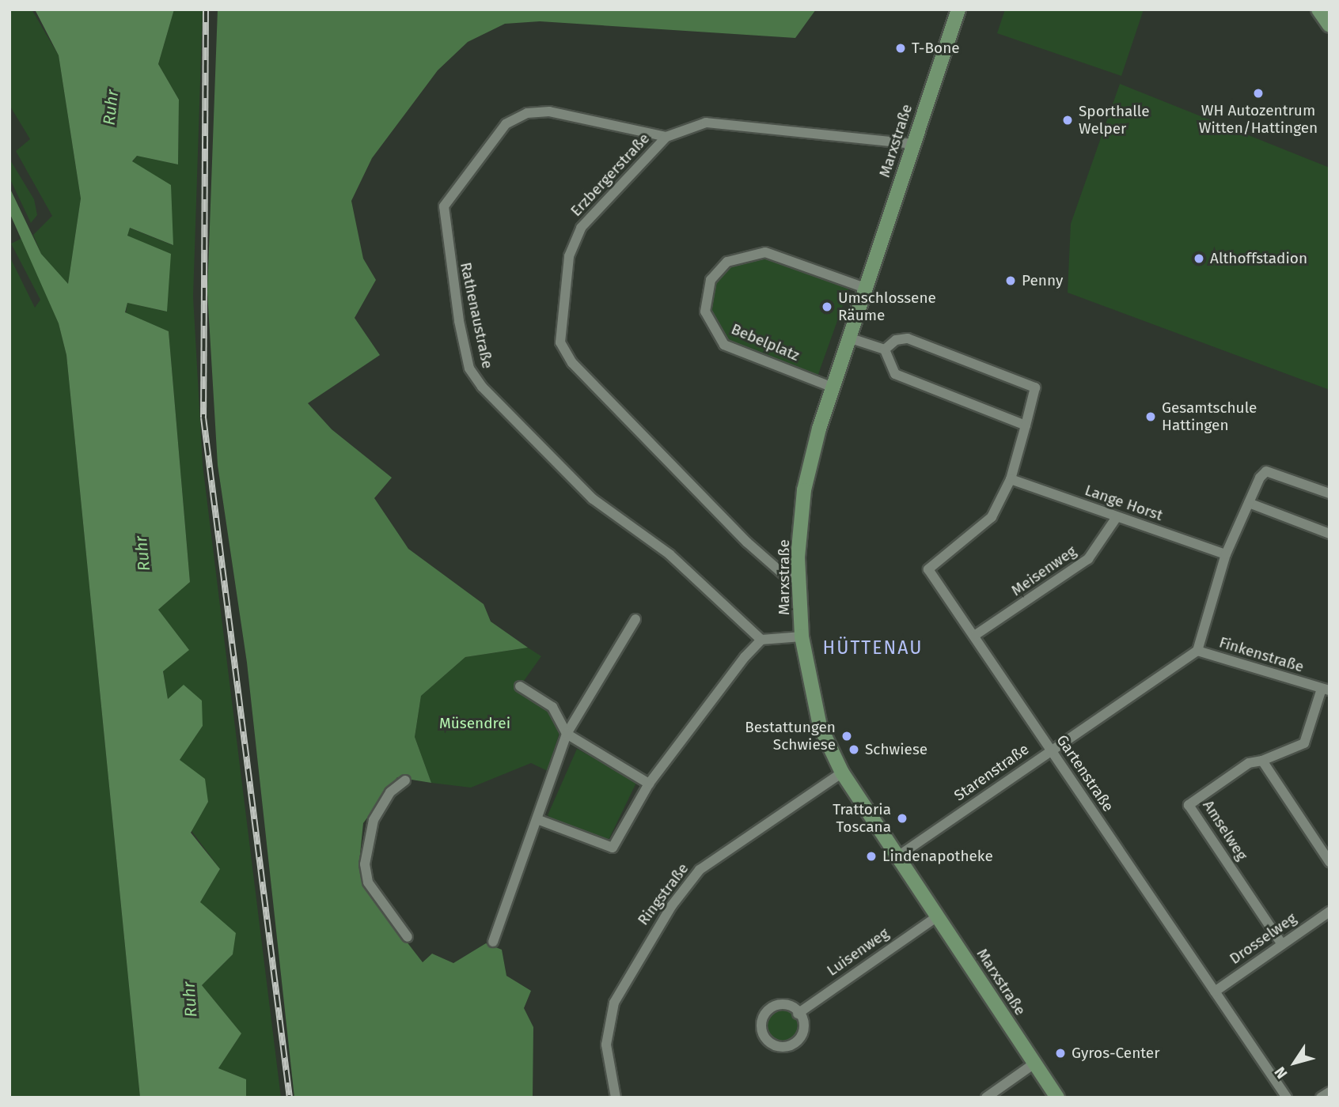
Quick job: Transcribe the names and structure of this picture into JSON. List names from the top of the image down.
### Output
{
  "streets": {
    "street": [
      "Marxstraße",
      "Erzbergerstraße",
      "Rathenaustraße",
      "Bebelplatz",
      "Lange Horst",
      "Meisenweg",
      "Finkenstraße",
      "Starenstraße",
      "Gartenstraße",
      "Amselweg",
      "Ringstraße",
      "Drosselweg",
      "Luisenweg"
    ]
  },
  "crossings": [
    ["Marxstraße", "Erzbergerstraße"],
    ["Marxstraße", "Bebelplatz"],
    ["Marxstraße", "Starenstraße"],
    ["Marxstraße", "Ringstraße"],
    ["Marxstraße", "Luisenweg"],
    ["Erzbergerstraße", "Rathenaustraße"],
    ["Lange Horst", "Meisenweg"],
    ["Lange Horst", "Gartenstraße"],
    ["Meisenweg", "Gartenstraße"],
    ["Finkenstraße", "Starenstraße"],
    ["Finkenstraße", "Amselweg"],
    ["Starenstraße", "Gartenstraße"],
    ["Gartenstraße", "Drosselweg"],
    ["Amselweg", "Drosselweg"]
  ],
  "districts": ["HÜTTENAU"],
  "water": ["Ruhr"],
  "parks": ["Müsendrei"],
  "places": [
    "T-Bone",
    "WH Autozentrum Witten/Hattingen",
    "Sporthalle Welper",
    "Althoffstadion",
    "Penny",
    "Umschlossene Räume",
    "Gesamtschule Hattingen",
    "Bestattungen Schwiese",
    "Schwiese",
    "Trattoria Toscana",
    "Lindenapotheke",
    "Gyros-Center"
  ],
  "north": "bottom left"
}
